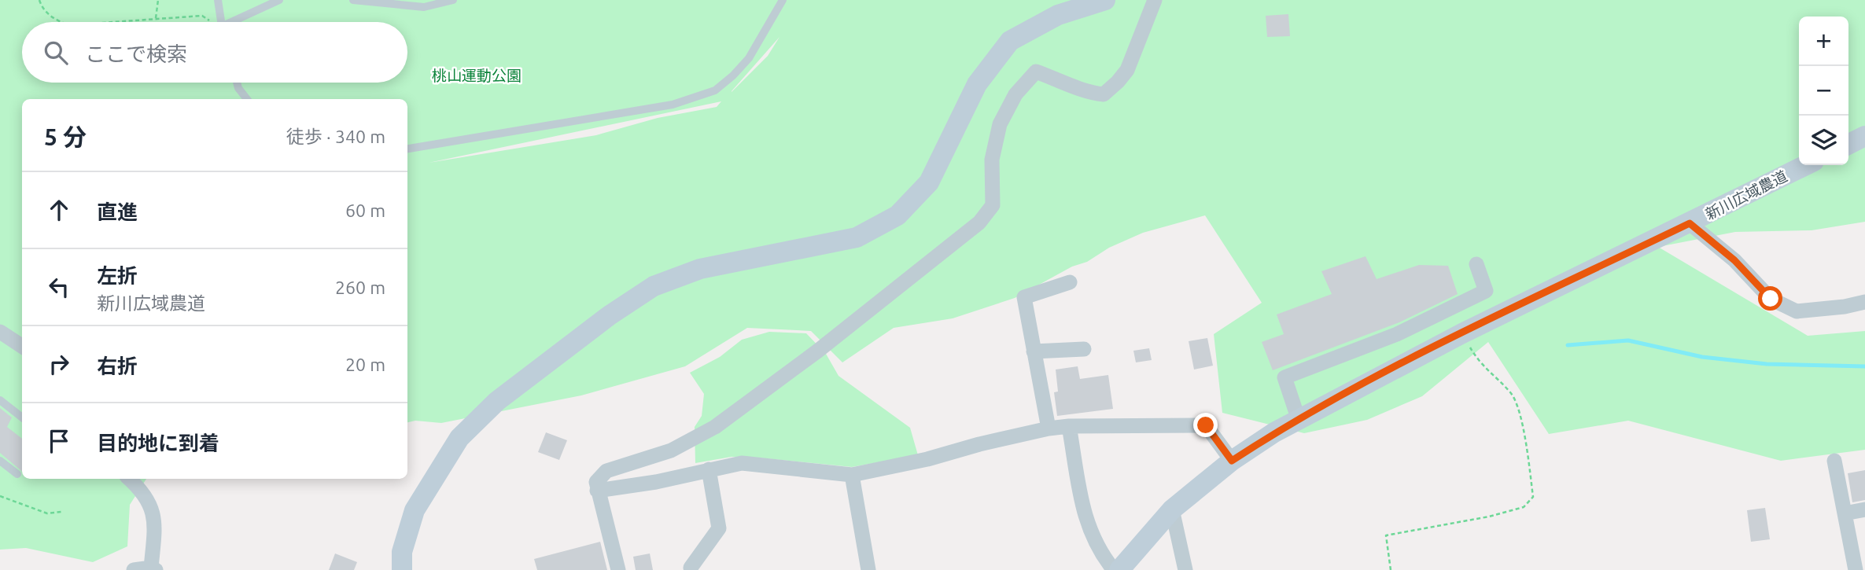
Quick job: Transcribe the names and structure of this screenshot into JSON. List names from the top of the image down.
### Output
{
  "streets": {
    "street": ["新川広域農道"]
  },
  "parks": ["桃山運動公園"],
  "page": {
    "map_buttons": ["+", "−"],
    "search": "ここで検索",
    "heading": ["5 分", "徒歩 · 340 m"],
    "list": [
      ["直進", "60 m"],
      ["左折", "新川広域農道", "260 m"],
      ["右折", "20 m"],
      "目的地に到着"
    ]
  }
}
